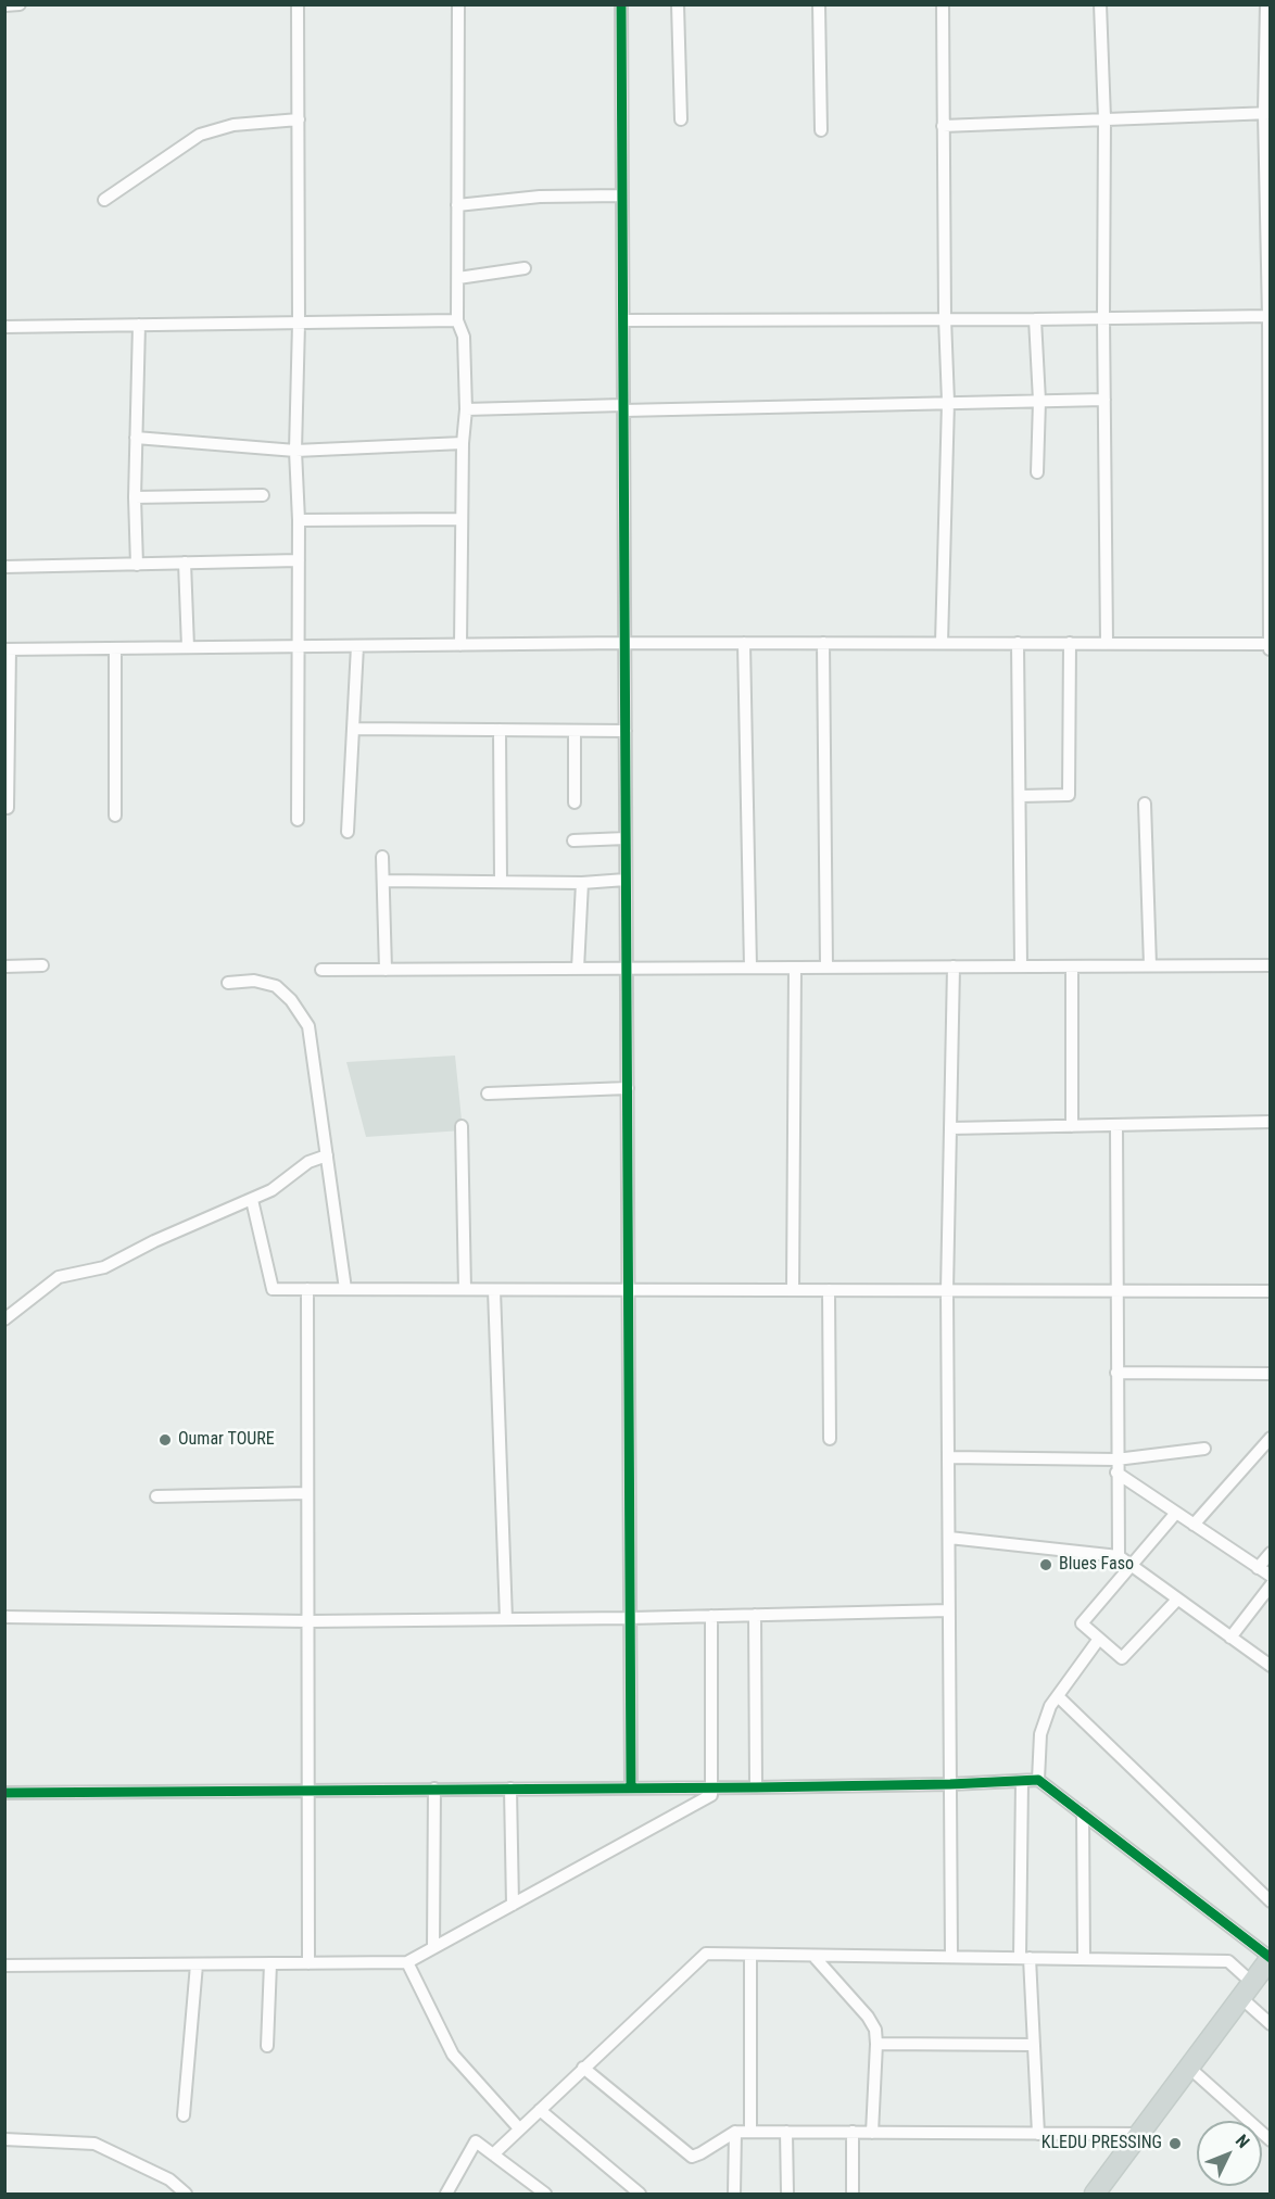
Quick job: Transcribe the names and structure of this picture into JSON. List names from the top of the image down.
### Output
{
  "places": ["Oumar TOURE", "Blues Faso", "KLEDU PRESSING"],
  "north": "top right"
}
